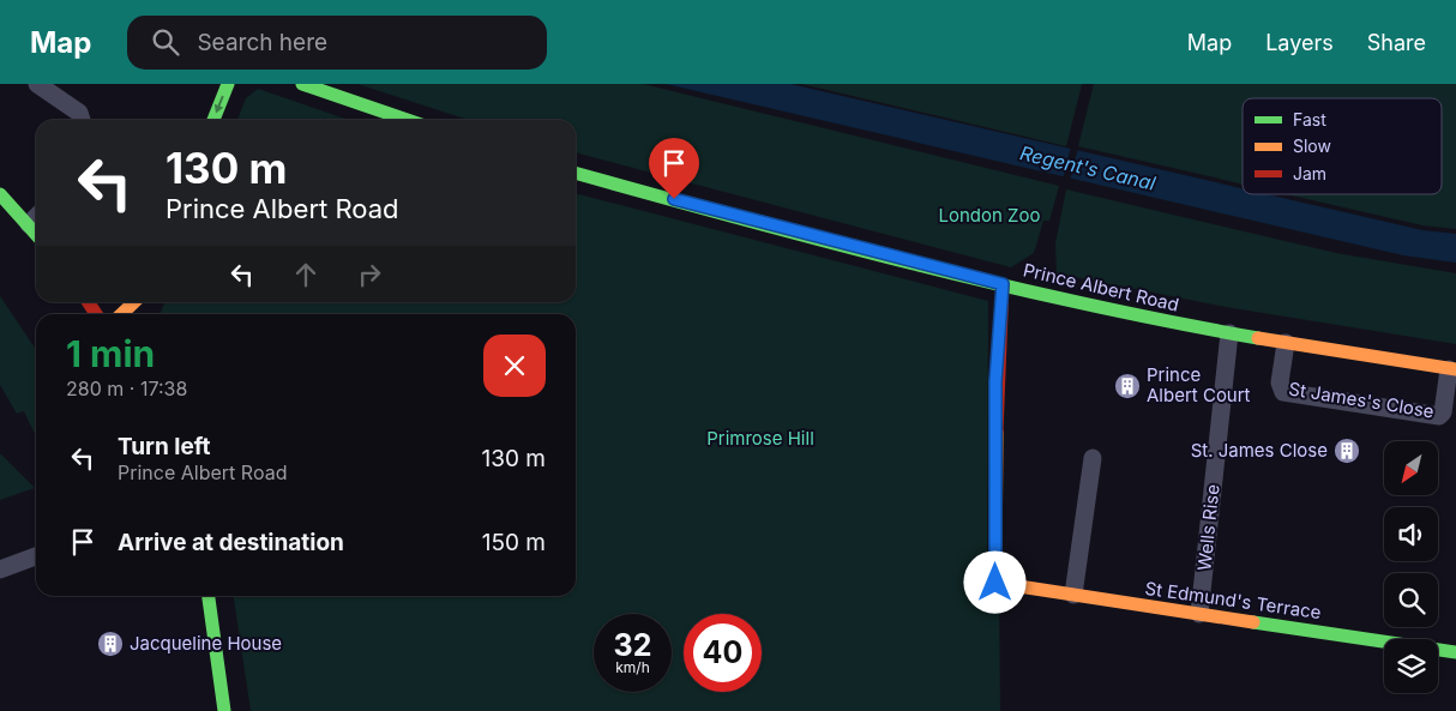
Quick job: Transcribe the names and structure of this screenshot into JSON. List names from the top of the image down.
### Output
{
  "streets": {
    "street": [
      "Prince Albert Road",
      "St James's Close",
      "Wells Rise",
      "St Edmund's Terrace"
    ]
  },
  "crossings": [
    ["Prince Albert Road", "St James's Close"],
    ["Prince Albert Road", "Wells Rise"],
    ["Prince Albert Road", "St Edmund's Terrace"],
    ["Wells Rise", "St Edmund's Terrace"]
  ],
  "water": ["Regent's Canal"],
  "parks": ["London Zoo", "Primrose Hill"],
  "places": {
    "building": ["Prince Albert Court", "St. James Close", "Jacqueline House"]
  },
  "legend": ["Fast", "Slow", "Jam"],
  "north": "bottom left",
  "page": {
    "header": "Map",
    "search": "Search here",
    "nav": ["Map", "Layers", "Share"],
    "turn": ["130 m", "Prince Albert Road"],
    "heading": ["1 min", "280 m · 17:38"],
    "list": [
      {
        "name": "Turn left",
        "note": "Prince Albert Road",
        "value": "130 m"
      },
      {
        "name": "Arrive at destination",
        "value": "150 m"
      }
    ],
    "speed": "32 km/h",
    "limit": "40"
  }
}
